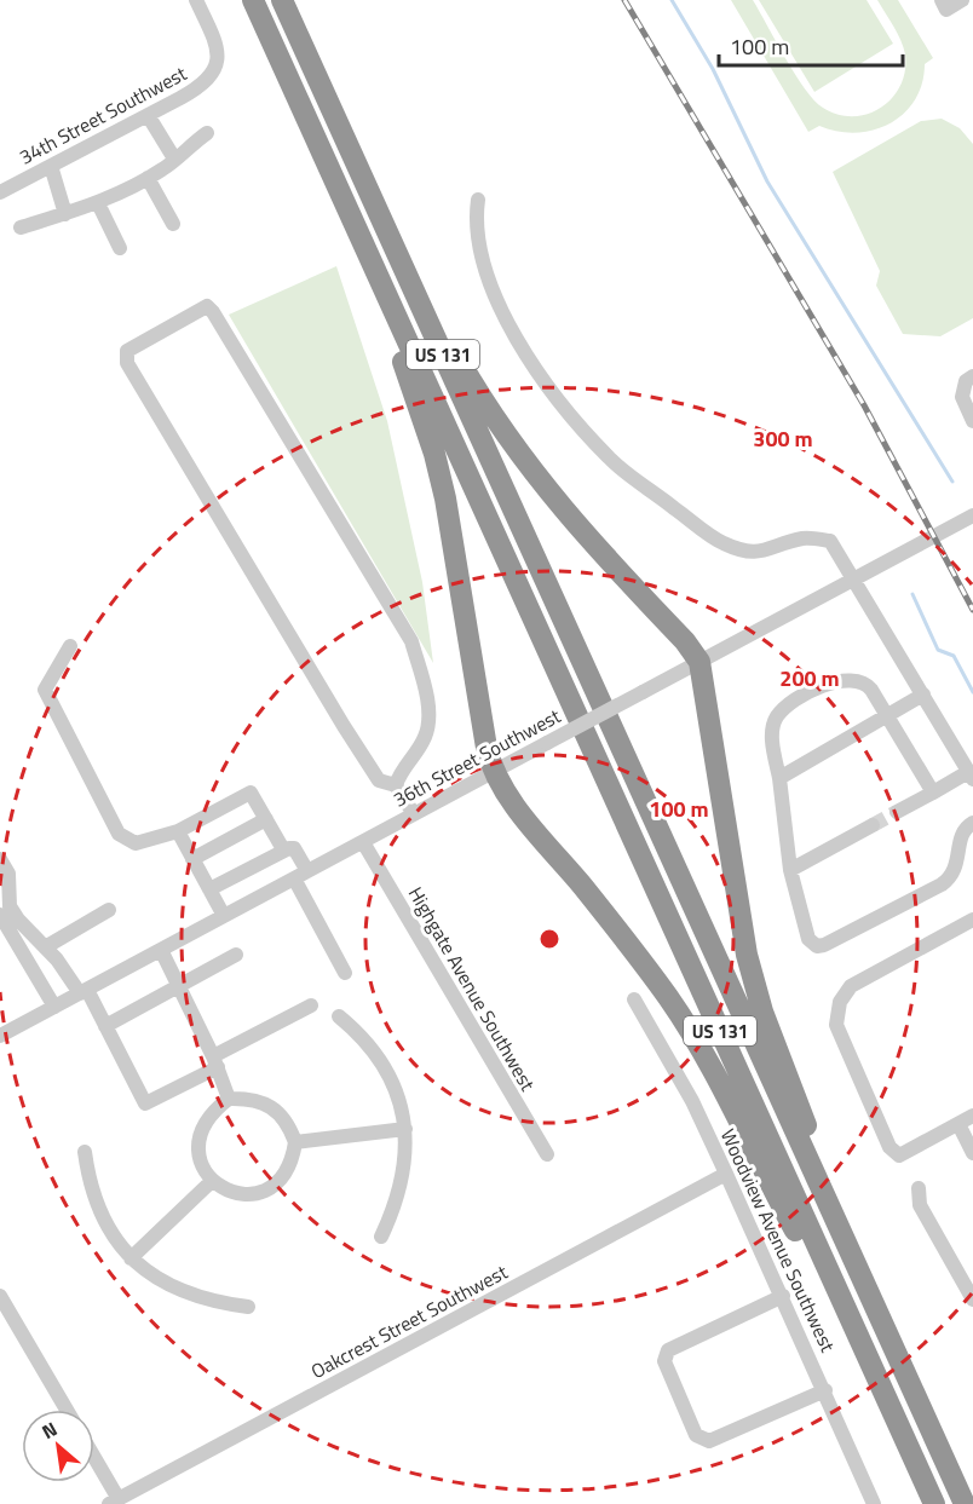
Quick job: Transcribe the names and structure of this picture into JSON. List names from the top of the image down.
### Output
{
  "streets": {
    "highway": ["US 131"],
    "street": [
      "34th Street Southwest",
      "36th Street Southwest",
      "Highgate Avenue Southwest",
      "Woodview Avenue Southwest",
      "Oakcrest Street Southwest"
    ]
  },
  "crossings": [
    ["36th Street Southwest", "Highgate Avenue Southwest"],
    ["Woodview Avenue Southwest", "Oakcrest Street Southwest"]
  ],
  "scale_bar": "100 m",
  "north": "top left",
  "rings": ["300 m", "200 m", "100 m"]
}
